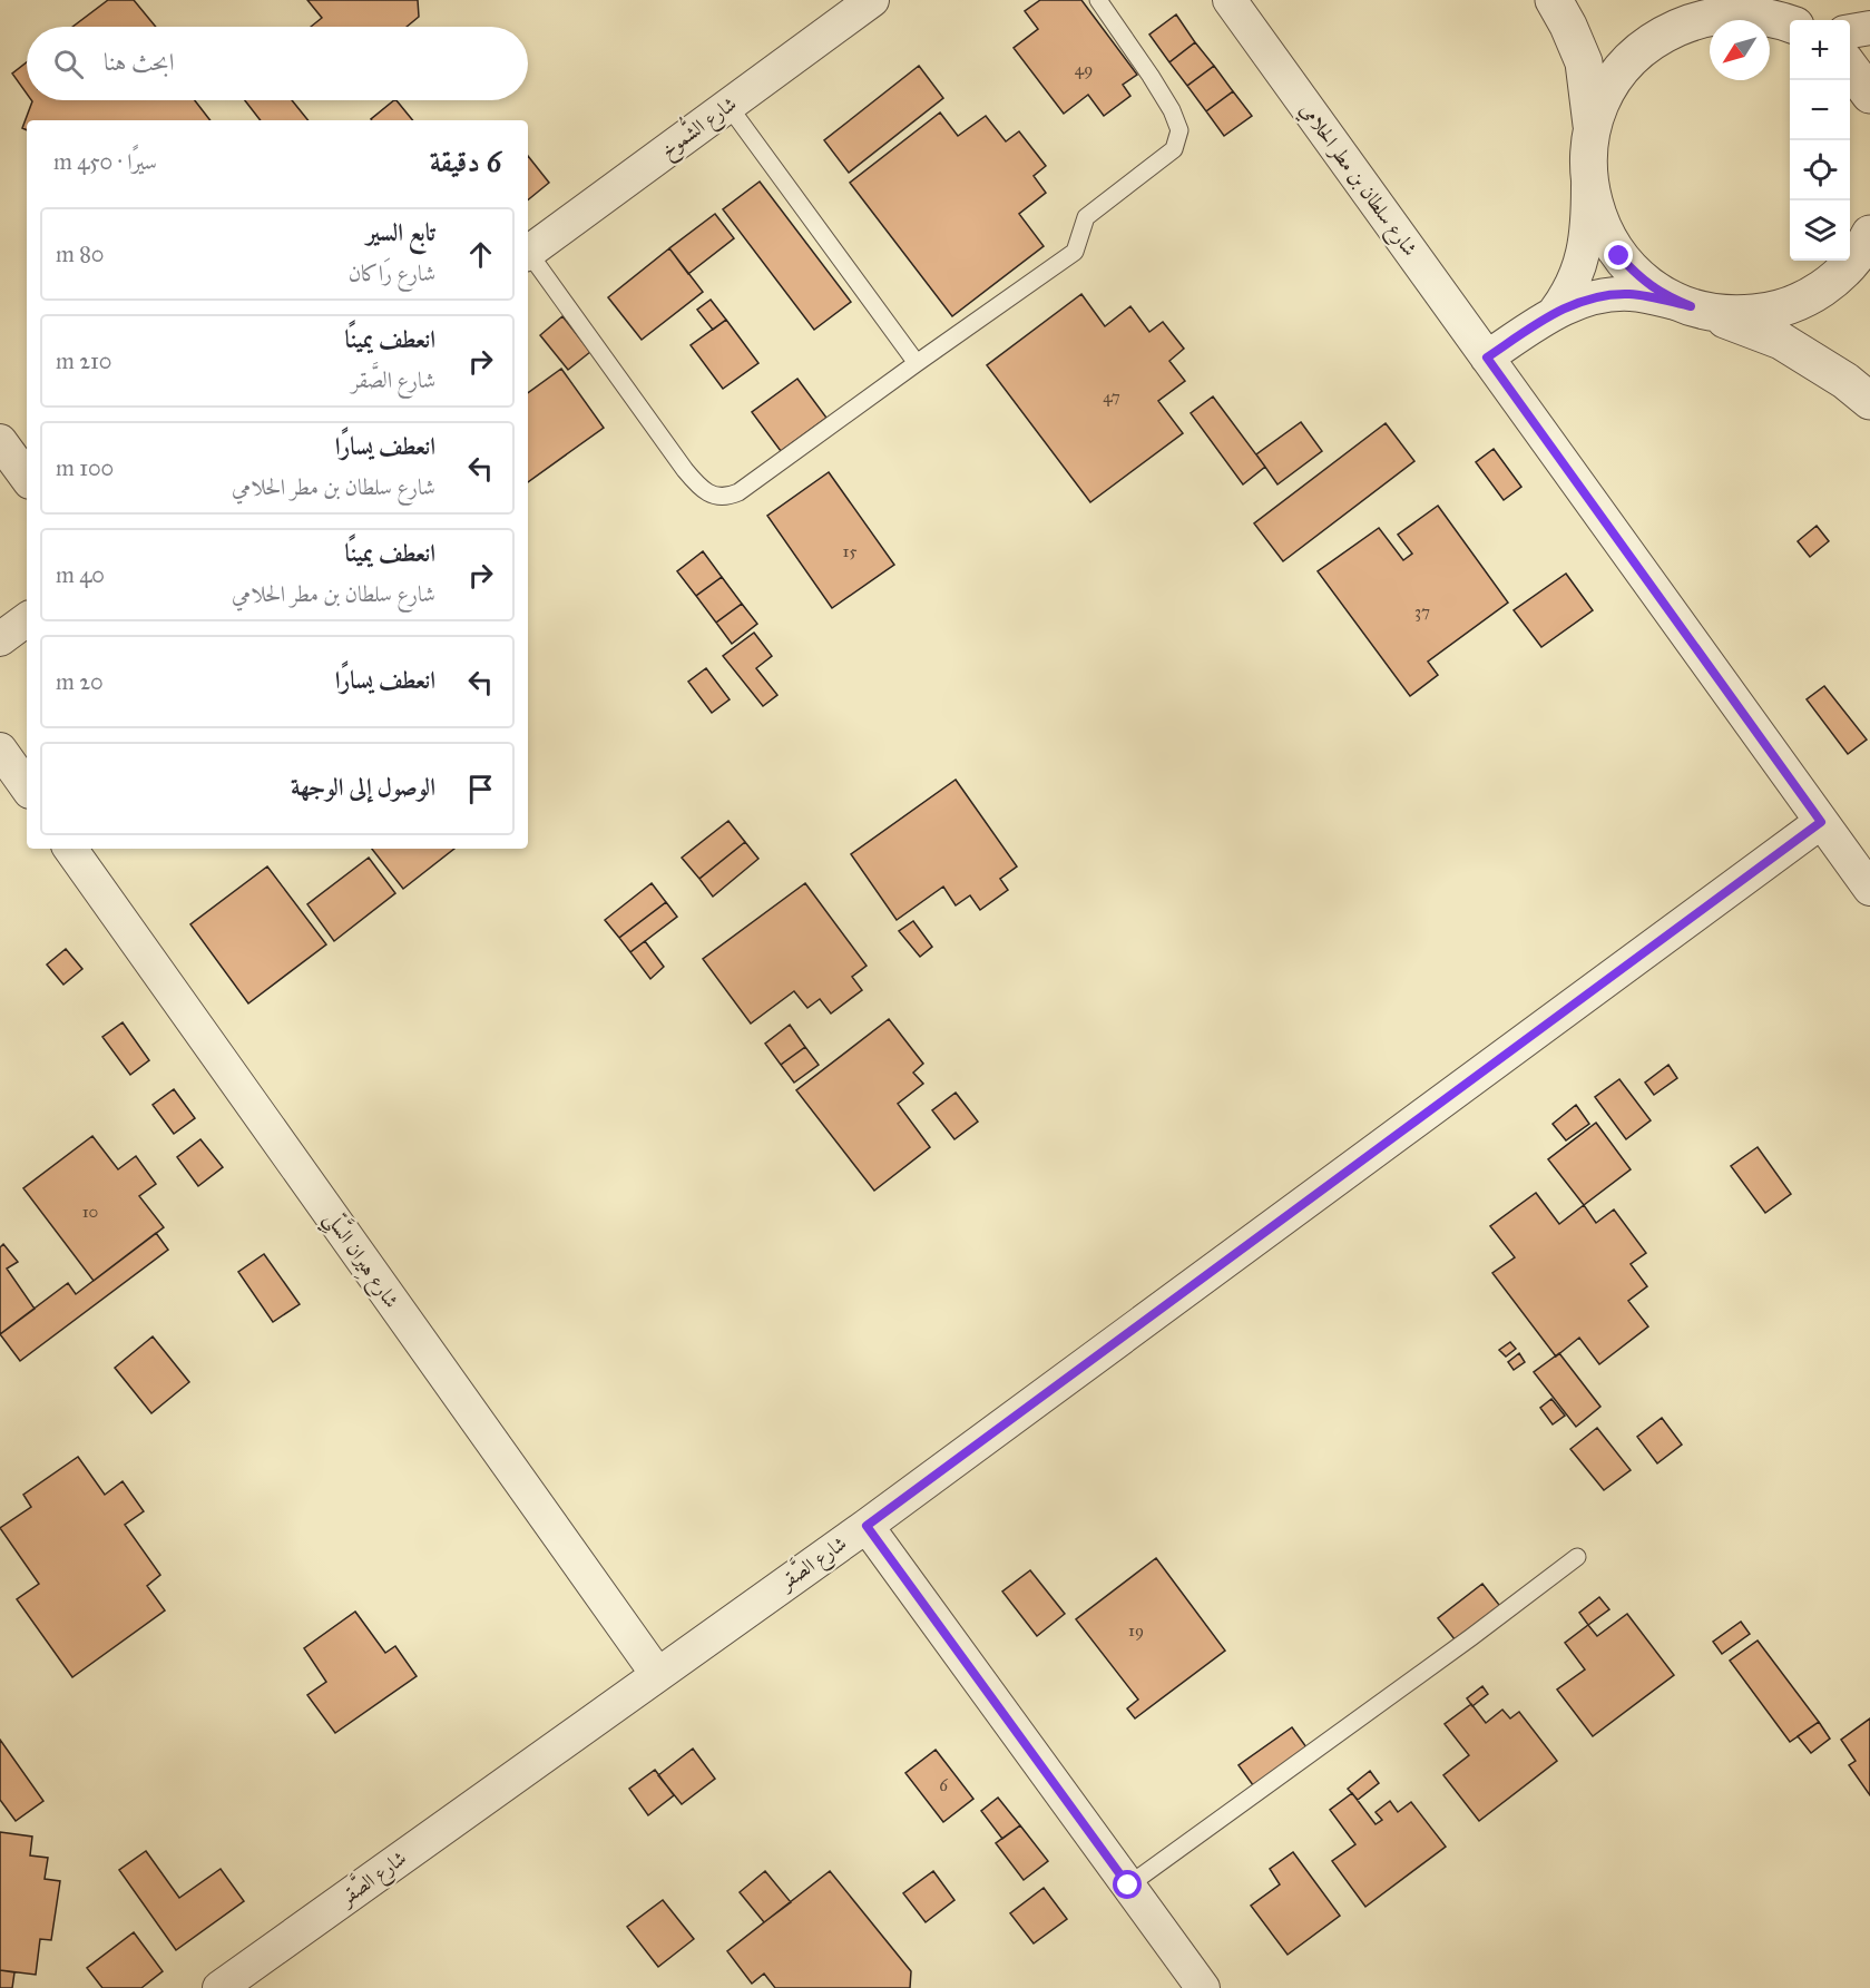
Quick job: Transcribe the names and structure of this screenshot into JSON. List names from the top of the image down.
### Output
{
  "streets": {
    "street": [
      "شارع الشُّموخ",
      "شارع سلطان بن مطر الحلامي",
      "شارع هِيران السَّلِّي",
      "شارع الصَّقر"
    ]
  },
  "crossings": [
    ["شارع سلطان بن مطر الحلامي", "شارع الصَّقر"],
    ["شارع هِيران السَّلِّي", "شارع الصَّقر"]
  ],
  "house_numbers": [
    "49",
    "47",
    "15",
    "37",
    "10",
    "19",
    "6"
  ],
  "north": "bottom left",
  "page": {
    "map_buttons": ["+", "−"],
    "search": "ابحث هنا",
    "heading": ["6 دقيقة", "سيرًا · 450 m"],
    "list": [
      ["تابع السير", "شارع رَاكان", "80 m"],
      ["انعطف يمينًا", "شارع الصَّقر", "210 m"],
      ["انعطف يسارًا", "شارع سلطان بن مطر الحلامي", "100 m"],
      ["انعطف يمينًا", "شارع سلطان بن مطر الحلامي", "40 m"],
      ["انعطف يسارًا", "20 m"],
      "الوصول إلى الوجهة"
    ]
  }
}
